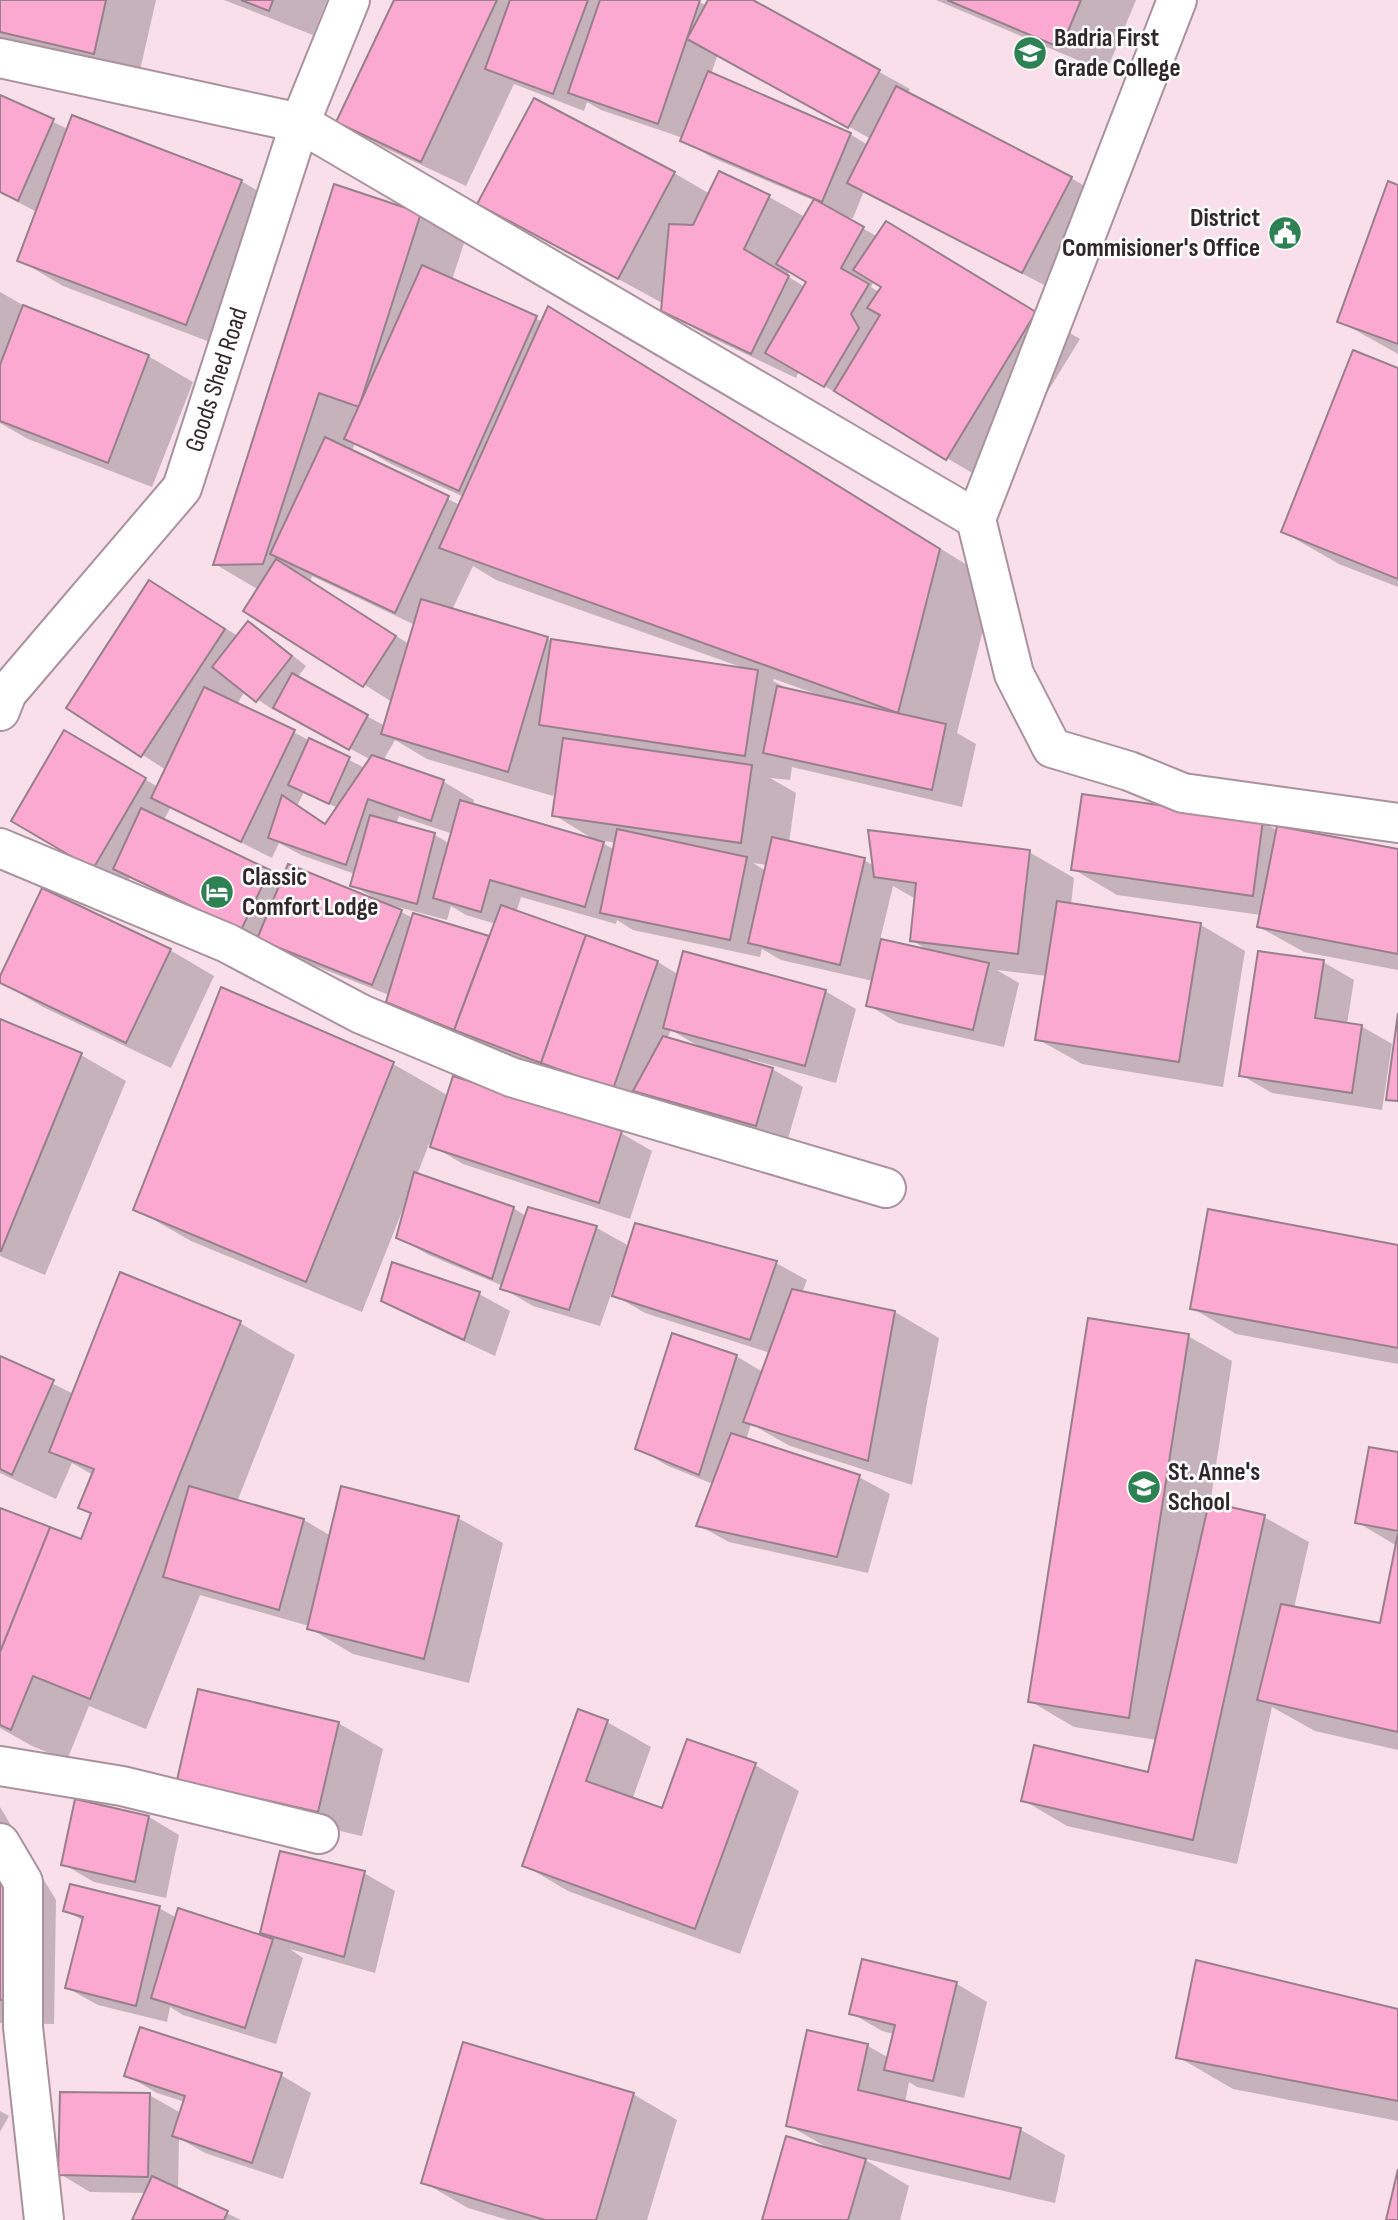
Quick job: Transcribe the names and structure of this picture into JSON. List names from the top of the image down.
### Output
{
  "streets": {
    "street": ["Goods Shed Road"]
  },
  "places": {
    "school or university": ["Badria First Grade College", "St. Anne's School"],
    "public building": ["District Commisioner's Office"],
    "hotel": ["Classic Comfort Lodge"]
  }
}
